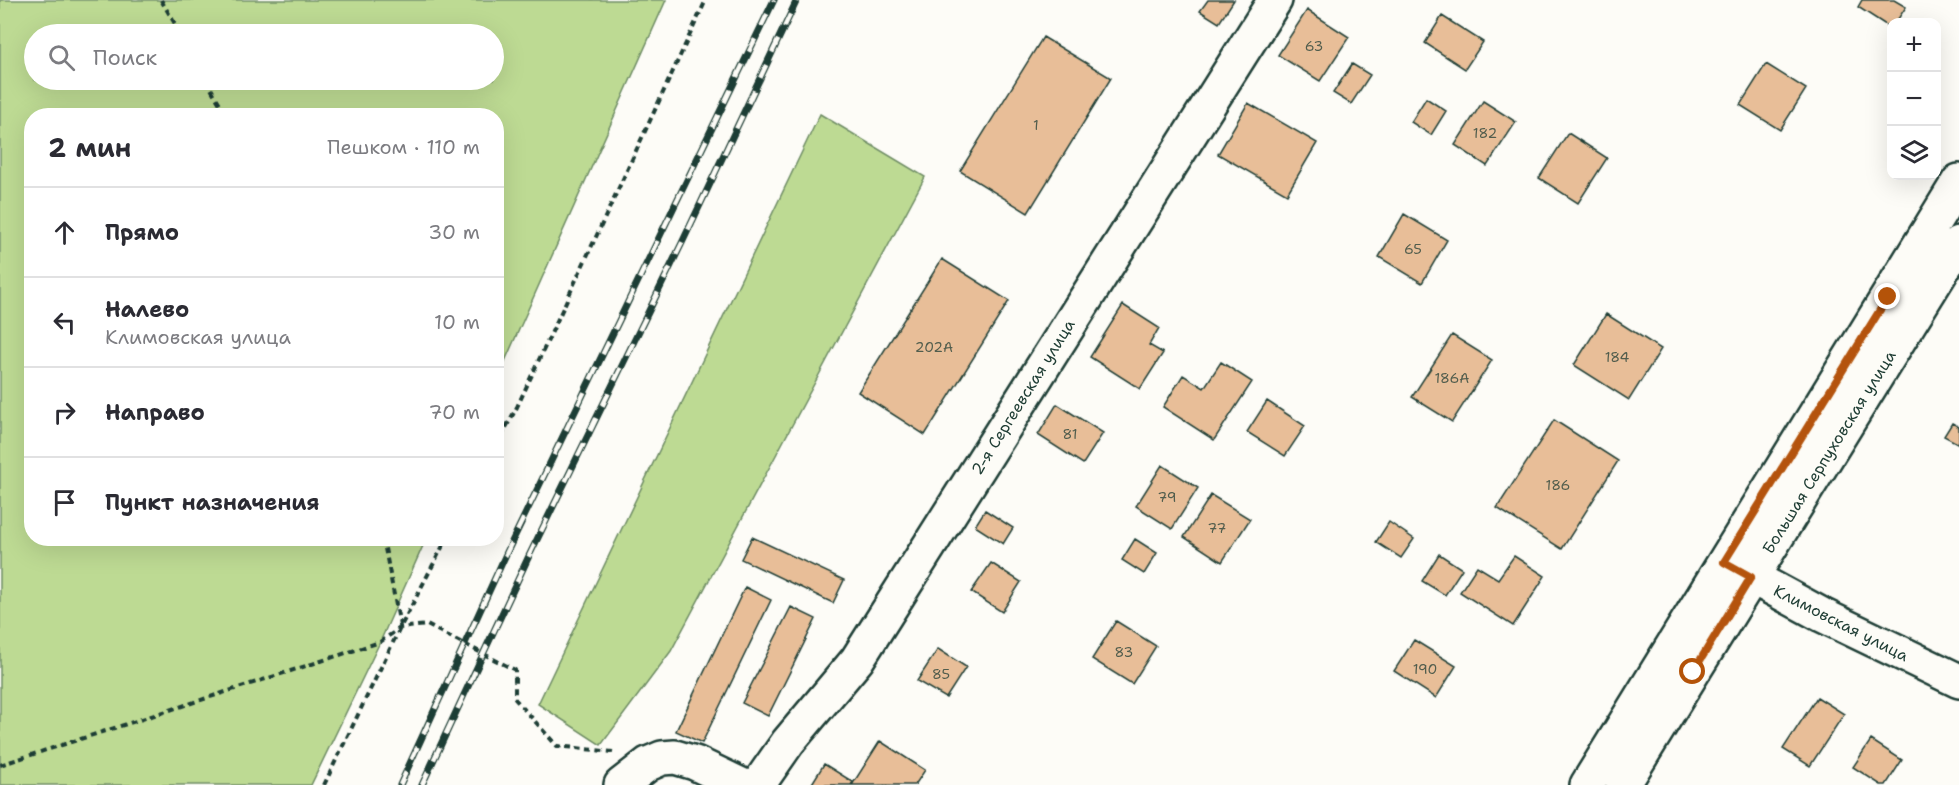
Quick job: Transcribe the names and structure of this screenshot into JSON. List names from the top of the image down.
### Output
{
  "streets": {
    "main road": ["2-я Сергеевская улица", "Большая Серпуховская улица", "Климовская улица"]
  },
  "crossings": [
    ["Большая Серпуховская улица", "Климовская улица"]
  ],
  "house_numbers": [
    "63",
    "1",
    "182",
    "65",
    "202А",
    "184",
    "186А",
    "81",
    "186",
    "79",
    "77",
    "83",
    "190",
    "85"
  ],
  "page": {
    "map_buttons": ["+", "−"],
    "search": "Поиск",
    "heading": ["2 мин", "Пешком · 110 m"],
    "list": [
      ["Прямо", "30 m"],
      ["Налево", "Климовская улица", "10 m"],
      ["Направо", "70 m"],
      "Пункт назначения"
    ]
  }
}
